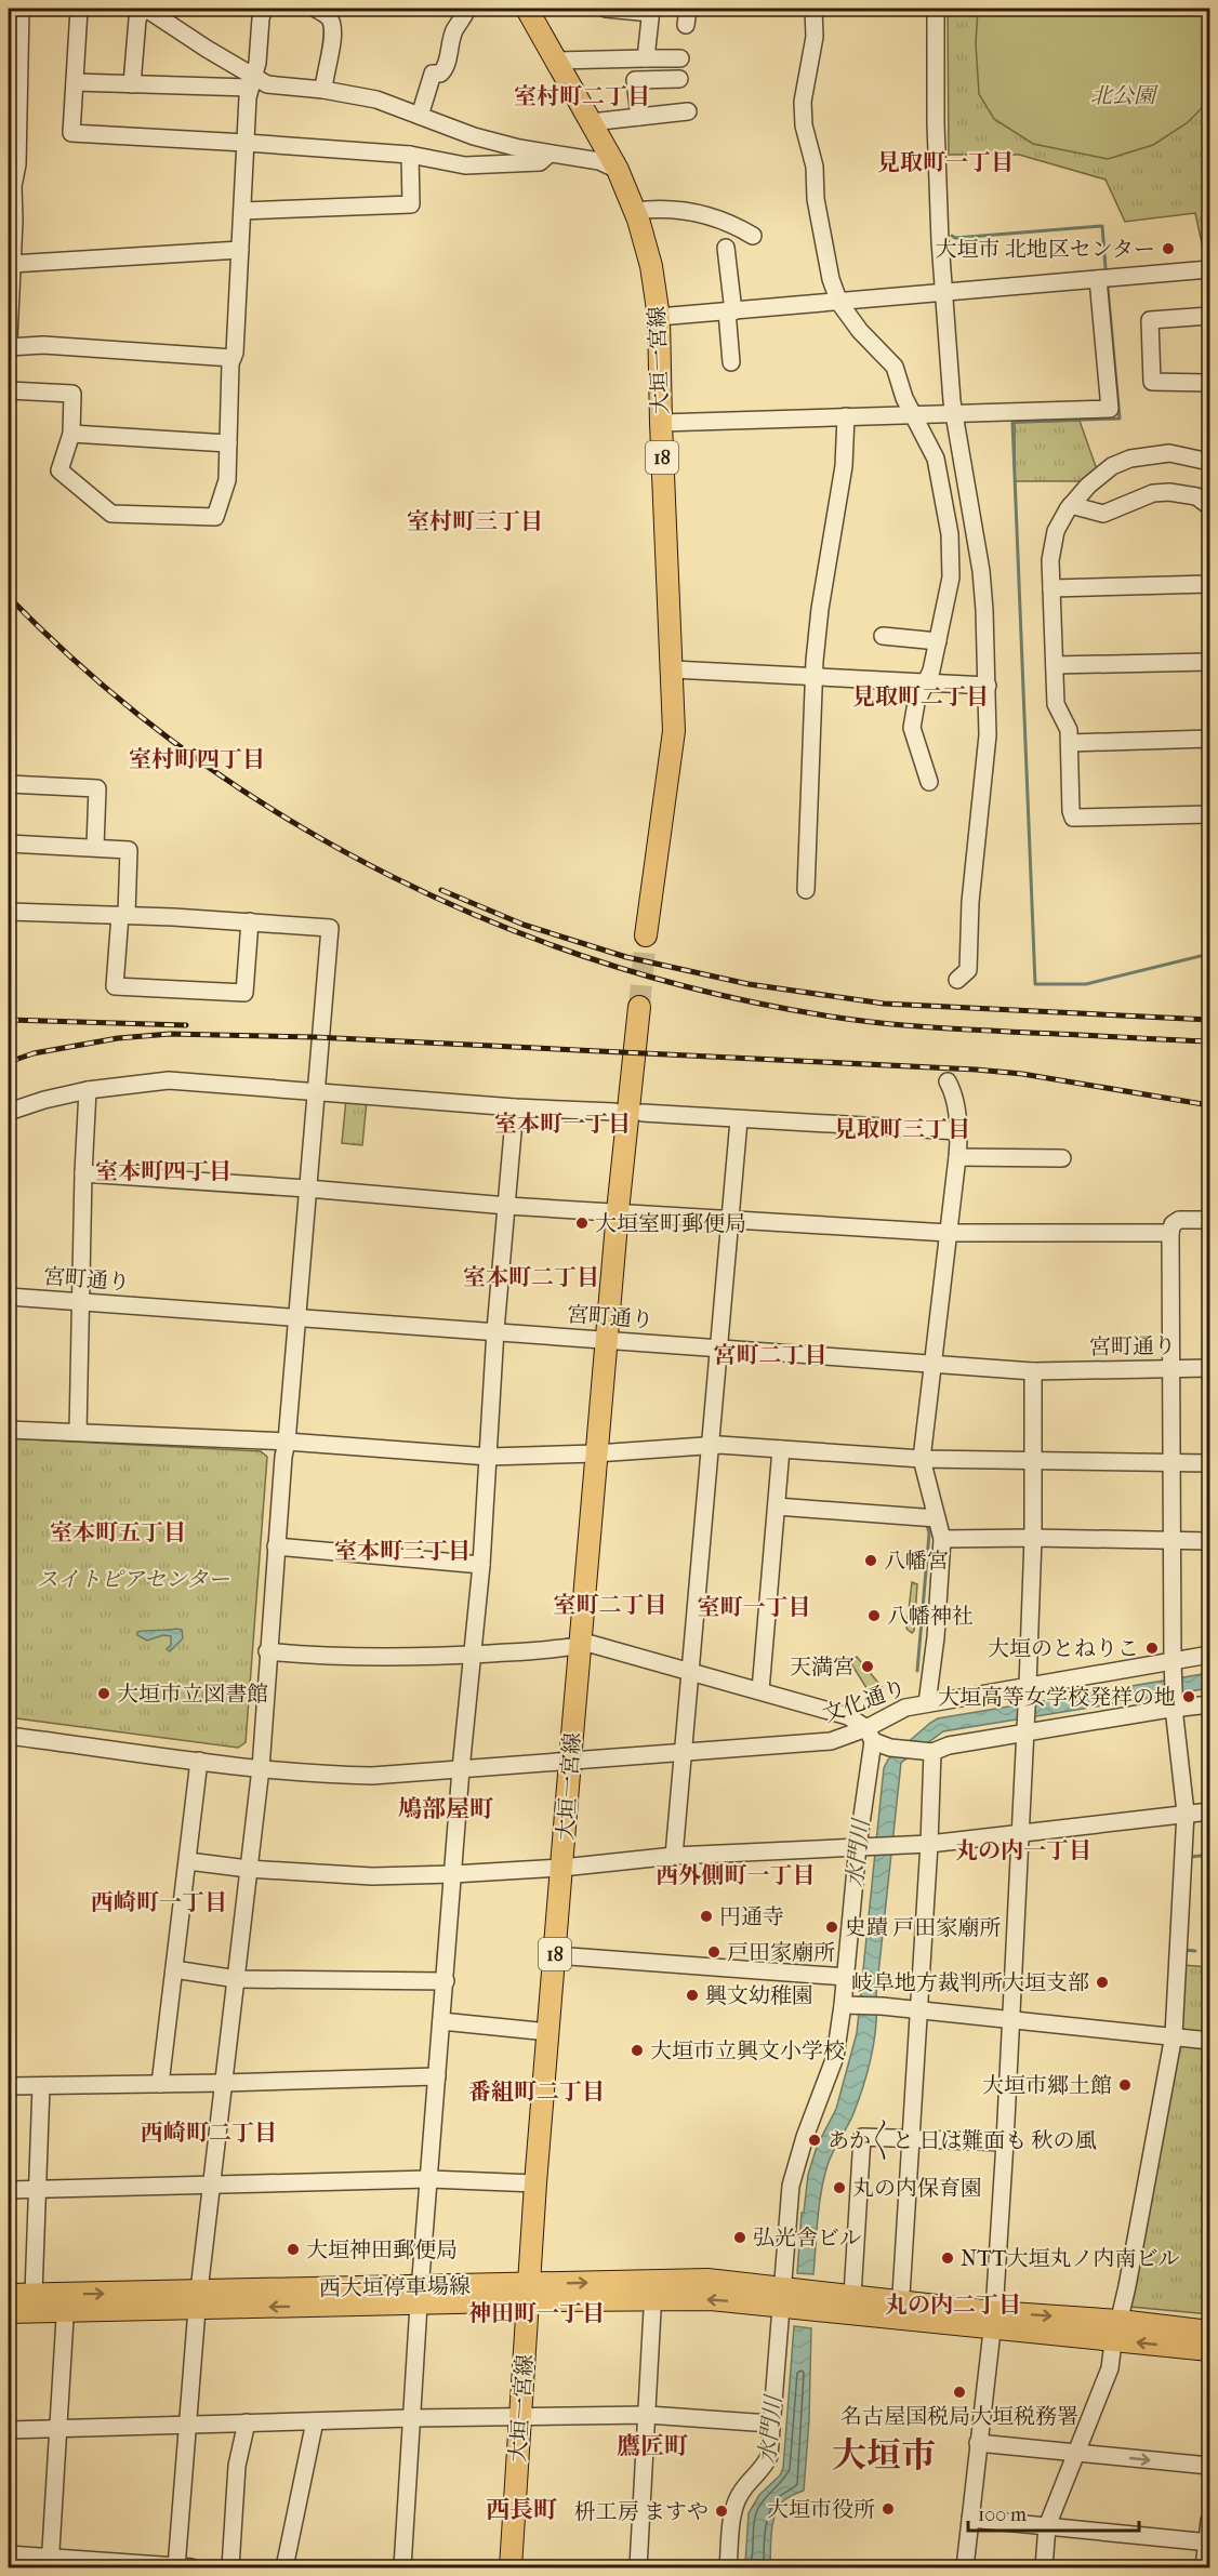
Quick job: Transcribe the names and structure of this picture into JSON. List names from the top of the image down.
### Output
{
  "streets": {
    "main road": ["大垣一宮線", "18", "西大垣停車場線"],
    "street": ["宮町通り", "文化通り"]
  },
  "crossings": [
    ["大垣一宮線", "宮町通り"],
    ["大垣一宮線", "文化通り"],
    ["大垣一宮線", "西大垣停車場線"]
  ],
  "districts": [
    "室村町二丁目",
    "見取町一丁目",
    "室村町三丁目",
    "見取町二丁目",
    "室村町四丁目",
    "室本町一丁目",
    "見取町三丁目",
    "室本町四丁目",
    "室本町二丁目",
    "宮町二丁目",
    "室本町五丁目",
    "室本町三丁目",
    "室町二丁目",
    "室町一丁目",
    "鳩部屋町",
    "丸の内一丁目",
    "西外側町一丁目",
    "西崎町一丁目",
    "番組町二丁目",
    "西崎町二丁目",
    "丸の内二丁目",
    "神田町一丁目",
    "鷹匠町",
    "大垣市",
    "西長町"
  ],
  "water": ["水門川"],
  "parks": ["北公園", "スイトピアセンター"],
  "places": [
    "大垣市 北地区センター",
    "大垣室町郵便局",
    "八幡宮",
    "八幡神社",
    "大垣のとねりこ",
    "天満宮",
    "大垣市立図書館",
    "大垣高等女学校発祥の地",
    "円通寺",
    "史蹟 戸田家廟所",
    "戸田家廟所",
    "岐阜地方裁判所大垣支部",
    "興文幼稚園",
    "大垣市立興文小学校",
    "大垣市郷土館",
    "あか〱と 日は難面も 秋の風",
    "丸の内保育園",
    "弘光舎ビル",
    "大垣神田郵便局",
    "NTT大垣丸ノ内南ビル",
    "名古屋国税局大垣税務署",
    "大垣市役所",
    "枡工房 ますや"
  ],
  "scale_bar": "100 m"
}
